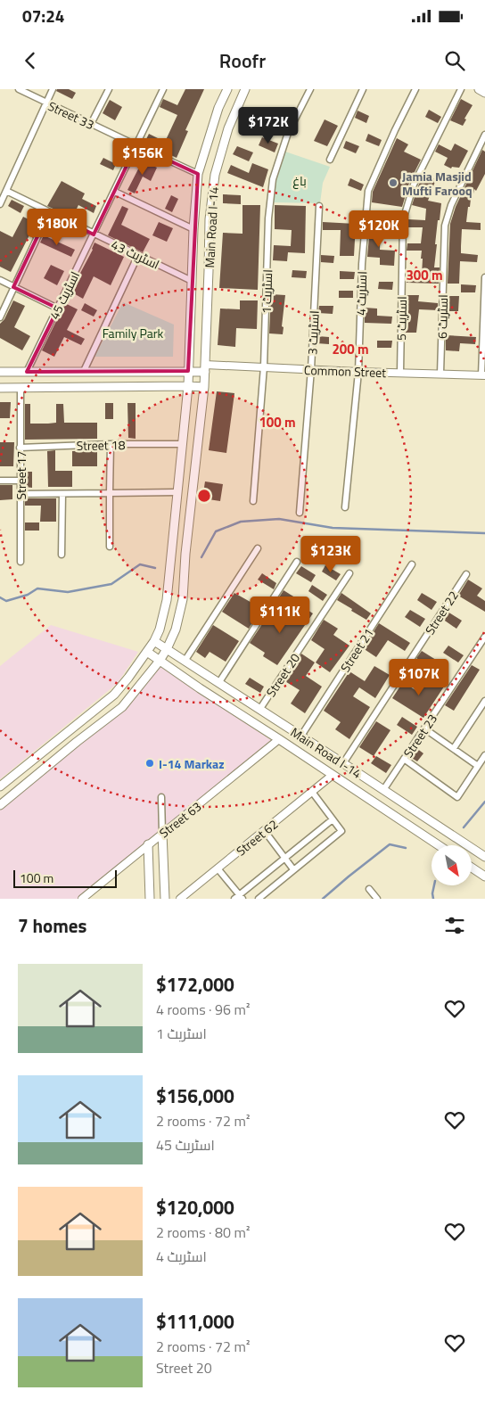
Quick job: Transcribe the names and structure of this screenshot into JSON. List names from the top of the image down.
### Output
{
  "streets": {
    "main road": ["Main Road I-14"],
    "street": [
      "Street 33",
      "اسٹریٹ 43",
      "اسٹریٹ 1",
      "اسٹریٹ 4",
      "اسٹریٹ 45",
      "اسٹریٹ 6",
      "اسٹریٹ 5",
      "اسٹریٹ 3",
      "Common Street",
      "Street 18",
      "Street 17",
      "Street 22",
      "Street 21",
      "Street 20",
      "Street 23",
      "Street 63",
      "Street 62"
    ]
  },
  "crossings": [
    ["Street 33", "Main Road I-14"],
    ["Street 33", "اسٹریٹ 45"],
    ["Main Road I-14", "اسٹریٹ 43"],
    ["Main Road I-14", "Common Street"],
    ["Main Road I-14", "Street 18"],
    ["Main Road I-14", "Street 22"],
    ["Main Road I-14", "Street 21"],
    ["Main Road I-14", "Street 20"],
    ["Main Road I-14", "Street 23"],
    ["Main Road I-14", "Street 63"],
    ["Main Road I-14", "Street 62"],
    ["اسٹریٹ 43", "اسٹریٹ 45"],
    ["اسٹریٹ 1", "Common Street"],
    ["اسٹریٹ 4", "Common Street"],
    ["اسٹریٹ 6", "Common Street"],
    ["اسٹریٹ 5", "Common Street"],
    ["اسٹریٹ 3", "Common Street"],
    ["Street 18", "Street 17"]
  ],
  "parks": ["باغ", "Family Park"],
  "places": ["Jamia Masjid Mufti Farooq", "I-14 Markaz"],
  "scale_bar": "100 m",
  "north": "bottom right",
  "page": {
    "status": "07:24",
    "header": "Roofr",
    "price": [
      "$172K",
      "$156K",
      "$180K",
      "$120K",
      "$123K",
      "$111K",
      "$107K"
    ],
    "scale": "100 m",
    "heading": "7 homes",
    "list": [
      {
        "name": "$172,000",
        "note": "4 rooms · 96 m² · اسٹریٹ 1"
      },
      {
        "name": "$156,000",
        "note": "2 rooms · 72 m² · اسٹریٹ 45"
      },
      {
        "name": "$120,000",
        "note": "2 rooms · 80 m² · اسٹریٹ 4"
      },
      {
        "name": "$111,000",
        "note": "2 rooms · 72 m² · Street 20"
      }
    ]
  },
  "rings": ["300 m", "200 m", "100 m"]
}
